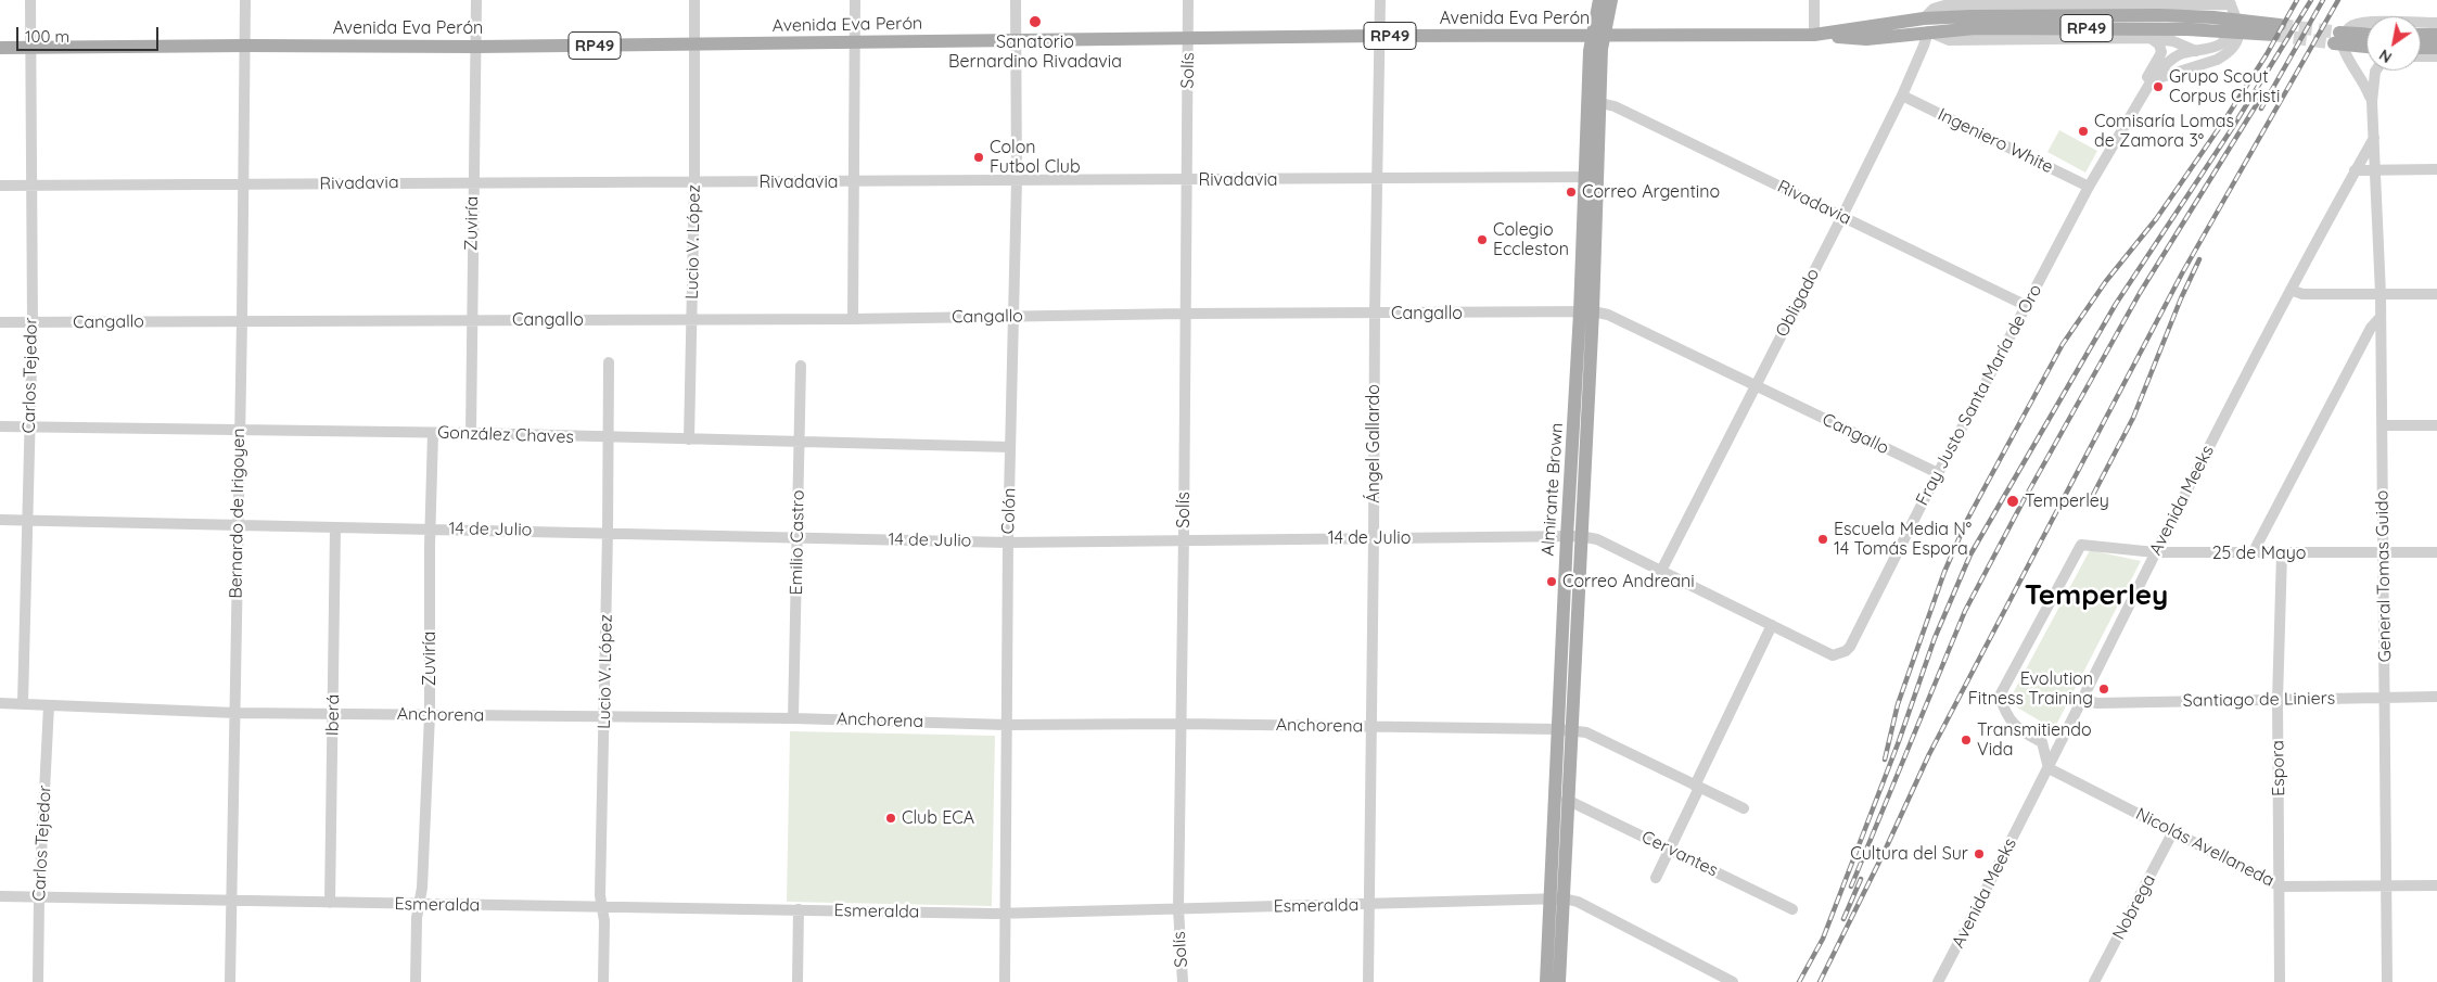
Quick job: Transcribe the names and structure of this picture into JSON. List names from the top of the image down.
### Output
{
  "streets": {
    "main road": ["Avenida Eva Perón", "RP49", "Almirante Brown"],
    "street": [
      "Solís",
      "Ingeniero White",
      "Rivadavia",
      "Zuviría",
      "Lucio V. López",
      "Obligado",
      "Cangallo",
      "Carlos Tejedor",
      "Fray Justo Santa María de Oro",
      "González Chaves",
      "Ángel Gallardo",
      "Avenida Meeks",
      "Colón",
      "Bernardo de Irigoyen",
      "14 de Julio",
      "Emilio Castro",
      "25 de Mayo",
      "General Tomas Guido",
      "Santiago de Liniers",
      "Iberá",
      "Anchorena",
      "Espora",
      "Nicolás Avellaneda",
      "Cervantes",
      "Esmeralda",
      "Nobrega"
    ]
  },
  "crossings": [
    ["Avenida Eva Perón", "RP49"],
    ["Avenida Eva Perón", "Solís"],
    ["Avenida Eva Perón", "Zuviría"],
    ["Avenida Eva Perón", "Lucio V. López"],
    ["Avenida Eva Perón", "Carlos Tejedor"],
    ["Avenida Eva Perón", "Ángel Gallardo"],
    ["Avenida Eva Perón", "Almirante Brown"],
    ["Avenida Eva Perón", "Colón"],
    ["Avenida Eva Perón", "Bernardo de Irigoyen"],
    ["RP49", "Obligado"],
    ["Solís", "Rivadavia"],
    ["Solís", "Cangallo"],
    ["Solís", "14 de Julio"],
    ["Solís", "Anchorena"],
    ["Solís", "Esmeralda"],
    ["Ingeniero White", "Obligado"],
    ["Ingeniero White", "Fray Justo Santa María de Oro"],
    ["Rivadavia", "Zuviría"],
    ["Rivadavia", "Lucio V. López"],
    ["Rivadavia", "Obligado"],
    ["Rivadavia", "Carlos Tejedor"],
    ["Rivadavia", "Fray Justo Santa María de Oro"],
    ["Rivadavia", "Ángel Gallardo"],
    ["Rivadavia", "Almirante Brown"],
    ["Rivadavia", "Colón"],
    ["Rivadavia", "Bernardo de Irigoyen"],
    ["Zuviría", "Cangallo"],
    ["Zuviría", "González Chaves"],
    ["Zuviría", "14 de Julio"],
    ["Zuviría", "Anchorena"],
    ["Zuviría", "Esmeralda"],
    ["Lucio V. López", "Cangallo"],
    ["Lucio V. López", "González Chaves"],
    ["Lucio V. López", "14 de Julio"],
    ["Lucio V. López", "Anchorena"],
    ["Lucio V. López", "Esmeralda"],
    ["Obligado", "Cangallo"],
    ["Obligado", "14 de Julio"],
    ["Cangallo", "Carlos Tejedor"],
    ["Cangallo", "Fray Justo Santa María de Oro"],
    ["Cangallo", "Ángel Gallardo"],
    ["Cangallo", "Almirante Brown"],
    ["Cangallo", "Colón"],
    ["Cangallo", "Bernardo de Irigoyen"],
    ["Carlos Tejedor", "González Chaves"],
    ["Carlos Tejedor", "14 de Julio"],
    ["Carlos Tejedor", "Anchorena"],
    ["Carlos Tejedor", "Esmeralda"],
    ["Fray Justo Santa María de Oro", "14 de Julio"],
    ["González Chaves", "Colón"],
    ["González Chaves", "Bernardo de Irigoyen"],
    ["González Chaves", "Emilio Castro"],
    ["Ángel Gallardo", "14 de Julio"],
    ["Ángel Gallardo", "Anchorena"],
    ["Ángel Gallardo", "Esmeralda"],
    ["Almirante Brown", "14 de Julio"],
    ["Almirante Brown", "Anchorena"],
    ["Almirante Brown", "Cervantes"],
    ["Almirante Brown", "Esmeralda"],
    ["Avenida Meeks", "25 de Mayo"],
    ["Avenida Meeks", "General Tomas Guido"],
    ["Avenida Meeks", "Santiago de Liniers"],
    ["Avenida Meeks", "Nicolás Avellaneda"],
    ["Colón", "14 de Julio"],
    ["Colón", "Anchorena"],
    ["Colón", "Esmeralda"],
    ["Bernardo de Irigoyen", "14 de Julio"],
    ["Bernardo de Irigoyen", "Anchorena"],
    ["Bernardo de Irigoyen", "Esmeralda"],
    ["14 de Julio", "Emilio Castro"],
    ["14 de Julio", "Iberá"],
    ["Emilio Castro", "Anchorena"],
    ["25 de Mayo", "General Tomas Guido"],
    ["25 de Mayo", "Espora"],
    ["25 de Mayo", "Nicolás Avellaneda"],
    ["General Tomas Guido", "Santiago de Liniers"],
    ["General Tomas Guido", "Nicolás Avellaneda"],
    ["Santiago de Liniers", "Espora"],
    ["Iberá", "Anchorena"],
    ["Iberá", "Esmeralda"],
    ["Espora", "Nicolás Avellaneda"],
    ["Nicolás Avellaneda", "Nobrega"]
  ],
  "districts": ["Temperley"],
  "places": [
    "Sanatorio Bernardino Rivadavia",
    "Grupo Scout Corpus Christi",
    "Comisaría Lomas de Zamora 3°",
    "Colon Futbol Club",
    "Correo Argentino",
    "Colegio Eccleston",
    "Temperley",
    "Escuela Media N° 14 Tomás Espora",
    "Correo Andreani",
    "Evolution Fitness Training",
    "Transmitiendo Vida",
    "Club ECA",
    "Cultura del Sur"
  ],
  "scale_bar": "100 m",
  "north": "bottom left"
}
